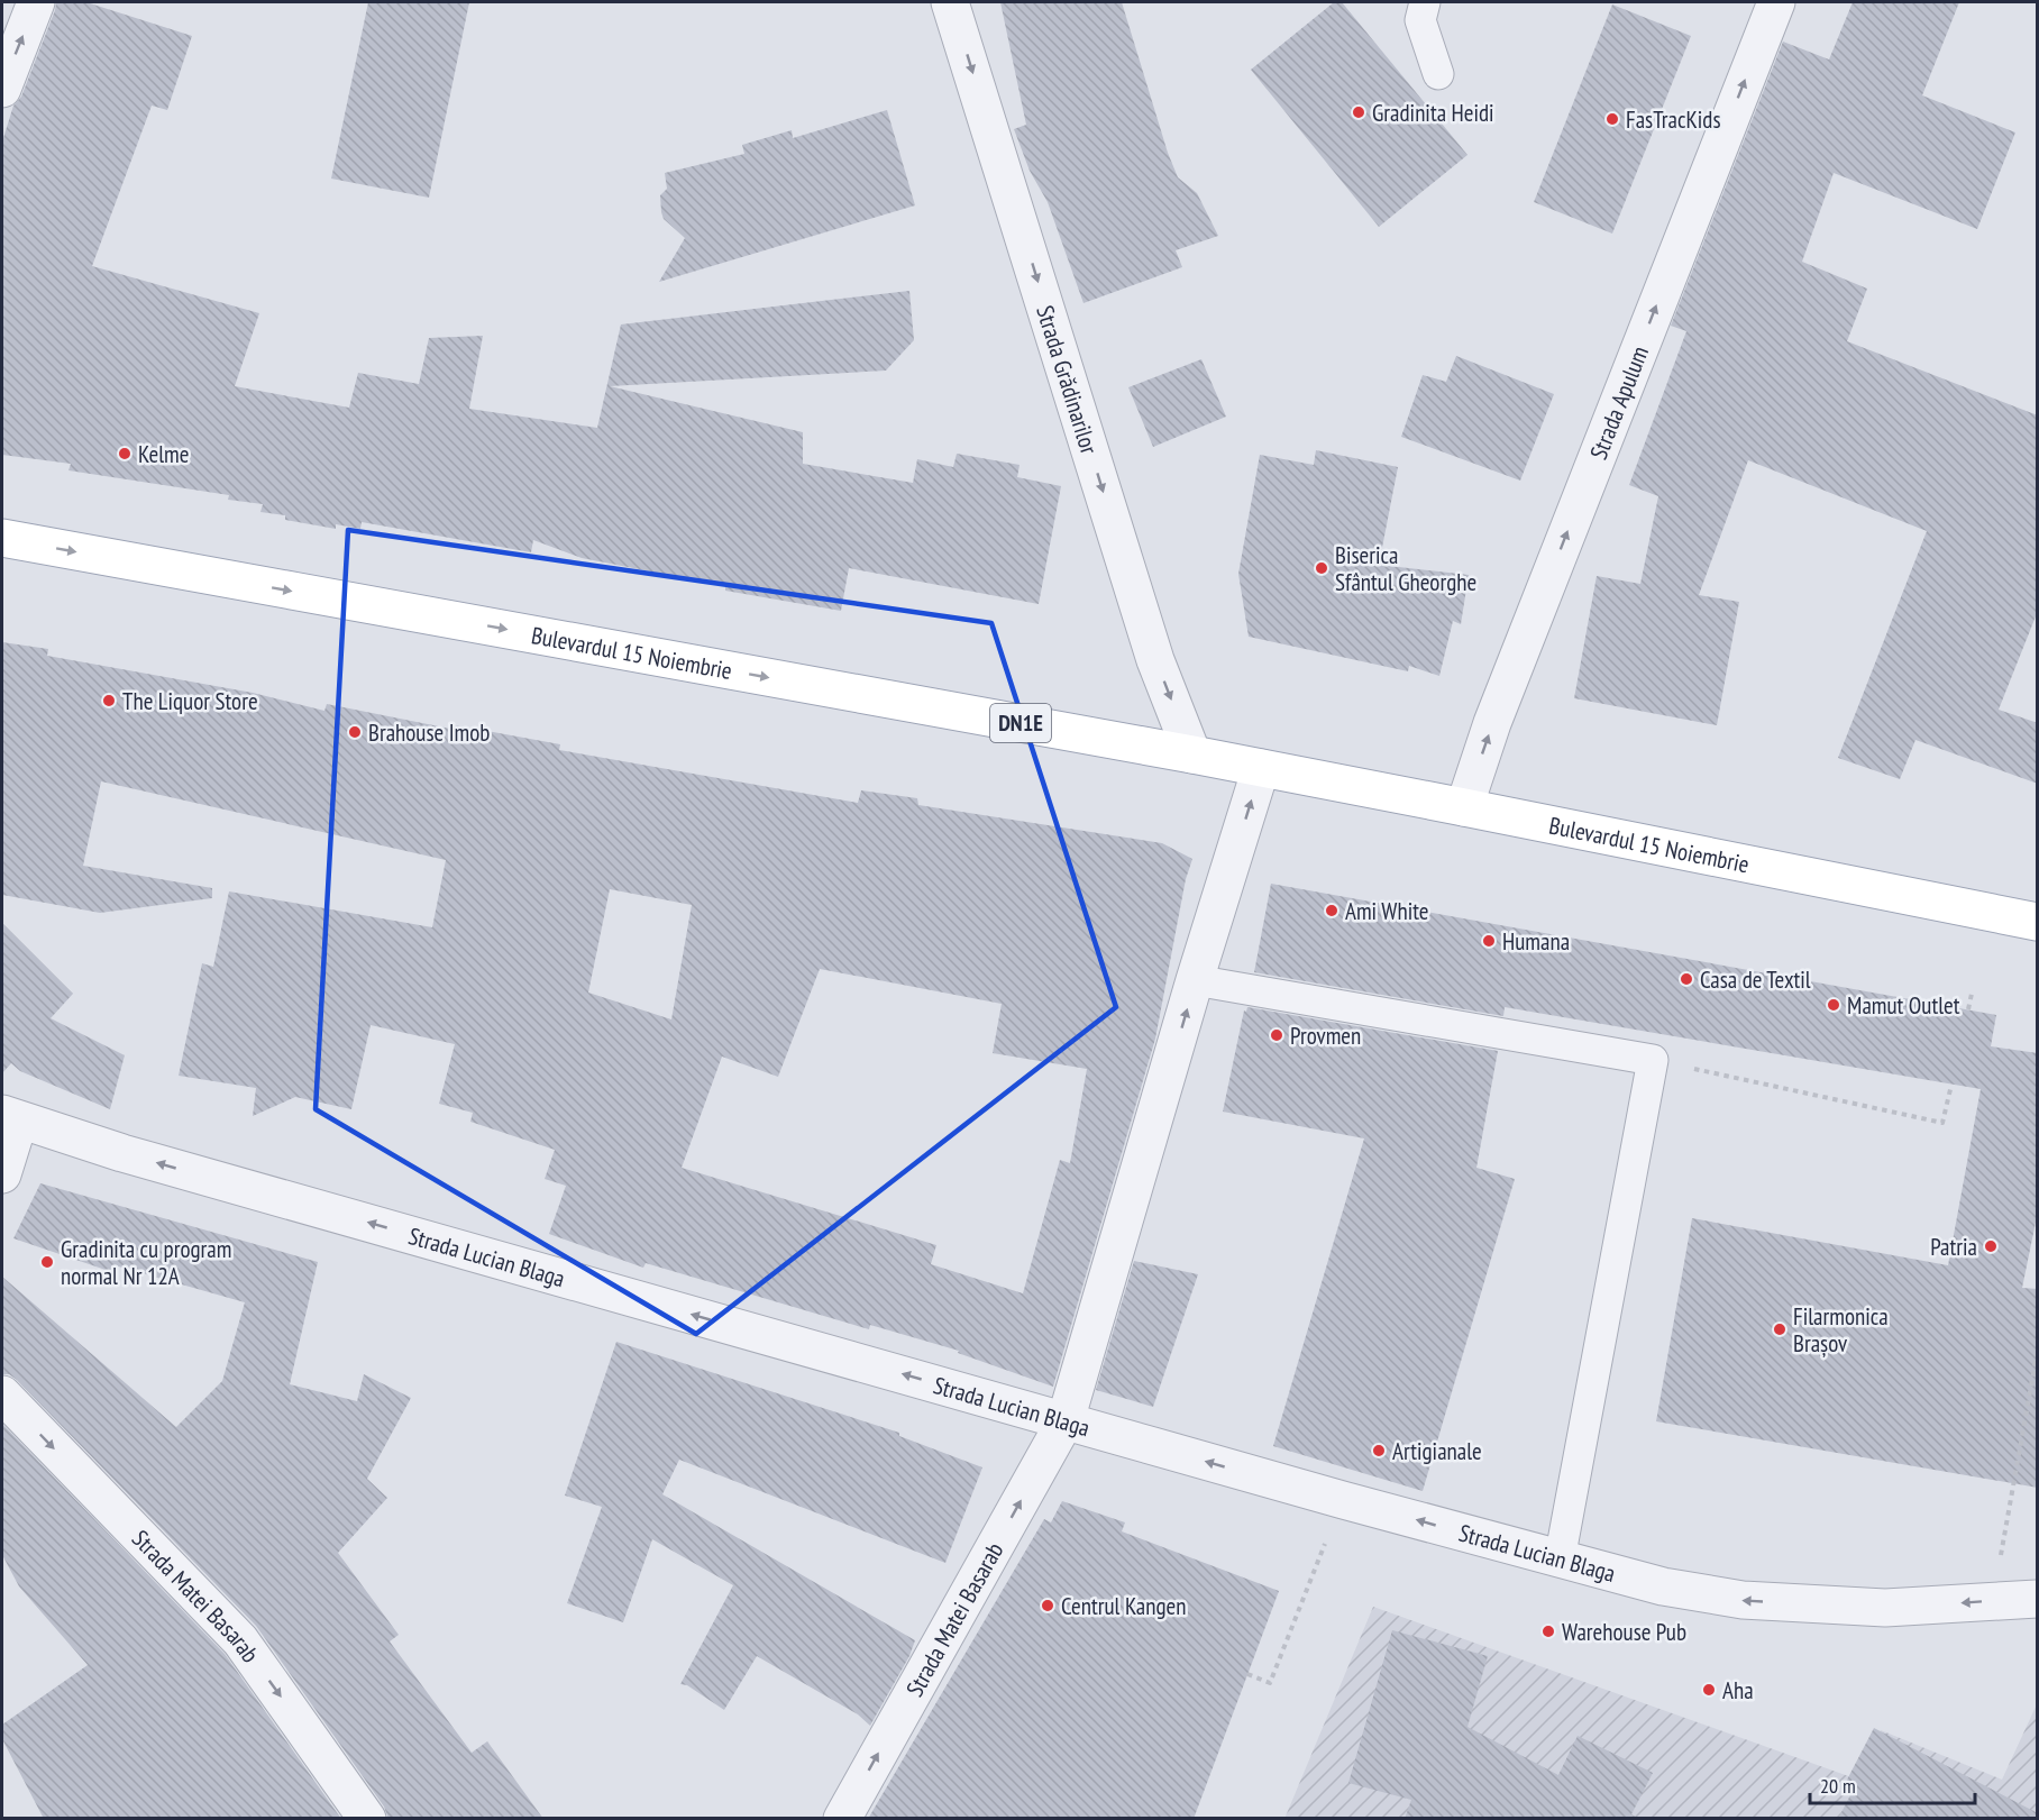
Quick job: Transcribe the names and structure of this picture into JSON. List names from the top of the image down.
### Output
{
  "streets": {
    "main road": ["Bulevardul 15 Noiembrie", "DN1E"],
    "street": [
      "Strada Grădinarilor",
      "Strada Apulum",
      "Strada Lucian Blaga",
      "Strada Matei Basarab"
    ]
  },
  "crossings": [
    ["Strada Grădinarilor", "Bulevardul 15 Noiembrie"],
    ["Strada Apulum", "Bulevardul 15 Noiembrie"],
    ["Strada Lucian Blaga", "Strada Matei Basarab"]
  ],
  "one_way": [
    "Strada Grădinarilor",
    "Strada Apulum",
    "Bulevardul 15 Noiembrie",
    "Strada Lucian Blaga"
  ],
  "places": [
    "Gradinita Heidi",
    "FasTracKids",
    "Kelme",
    "Biserica Sfântul Gheorghe",
    "The Liquor Store",
    "Brahouse Imob",
    "Ami White",
    "Humana",
    "Casa de Textil",
    "Mamut Outlet",
    "Provmen",
    "Patria",
    "Gradinita cu program normal Nr 12A",
    "Filarmonica Brașov",
    "Artigianale",
    "Centrul Kangen",
    "Warehouse Pub",
    "Aha"
  ],
  "scale_bar": "20 m"
}
